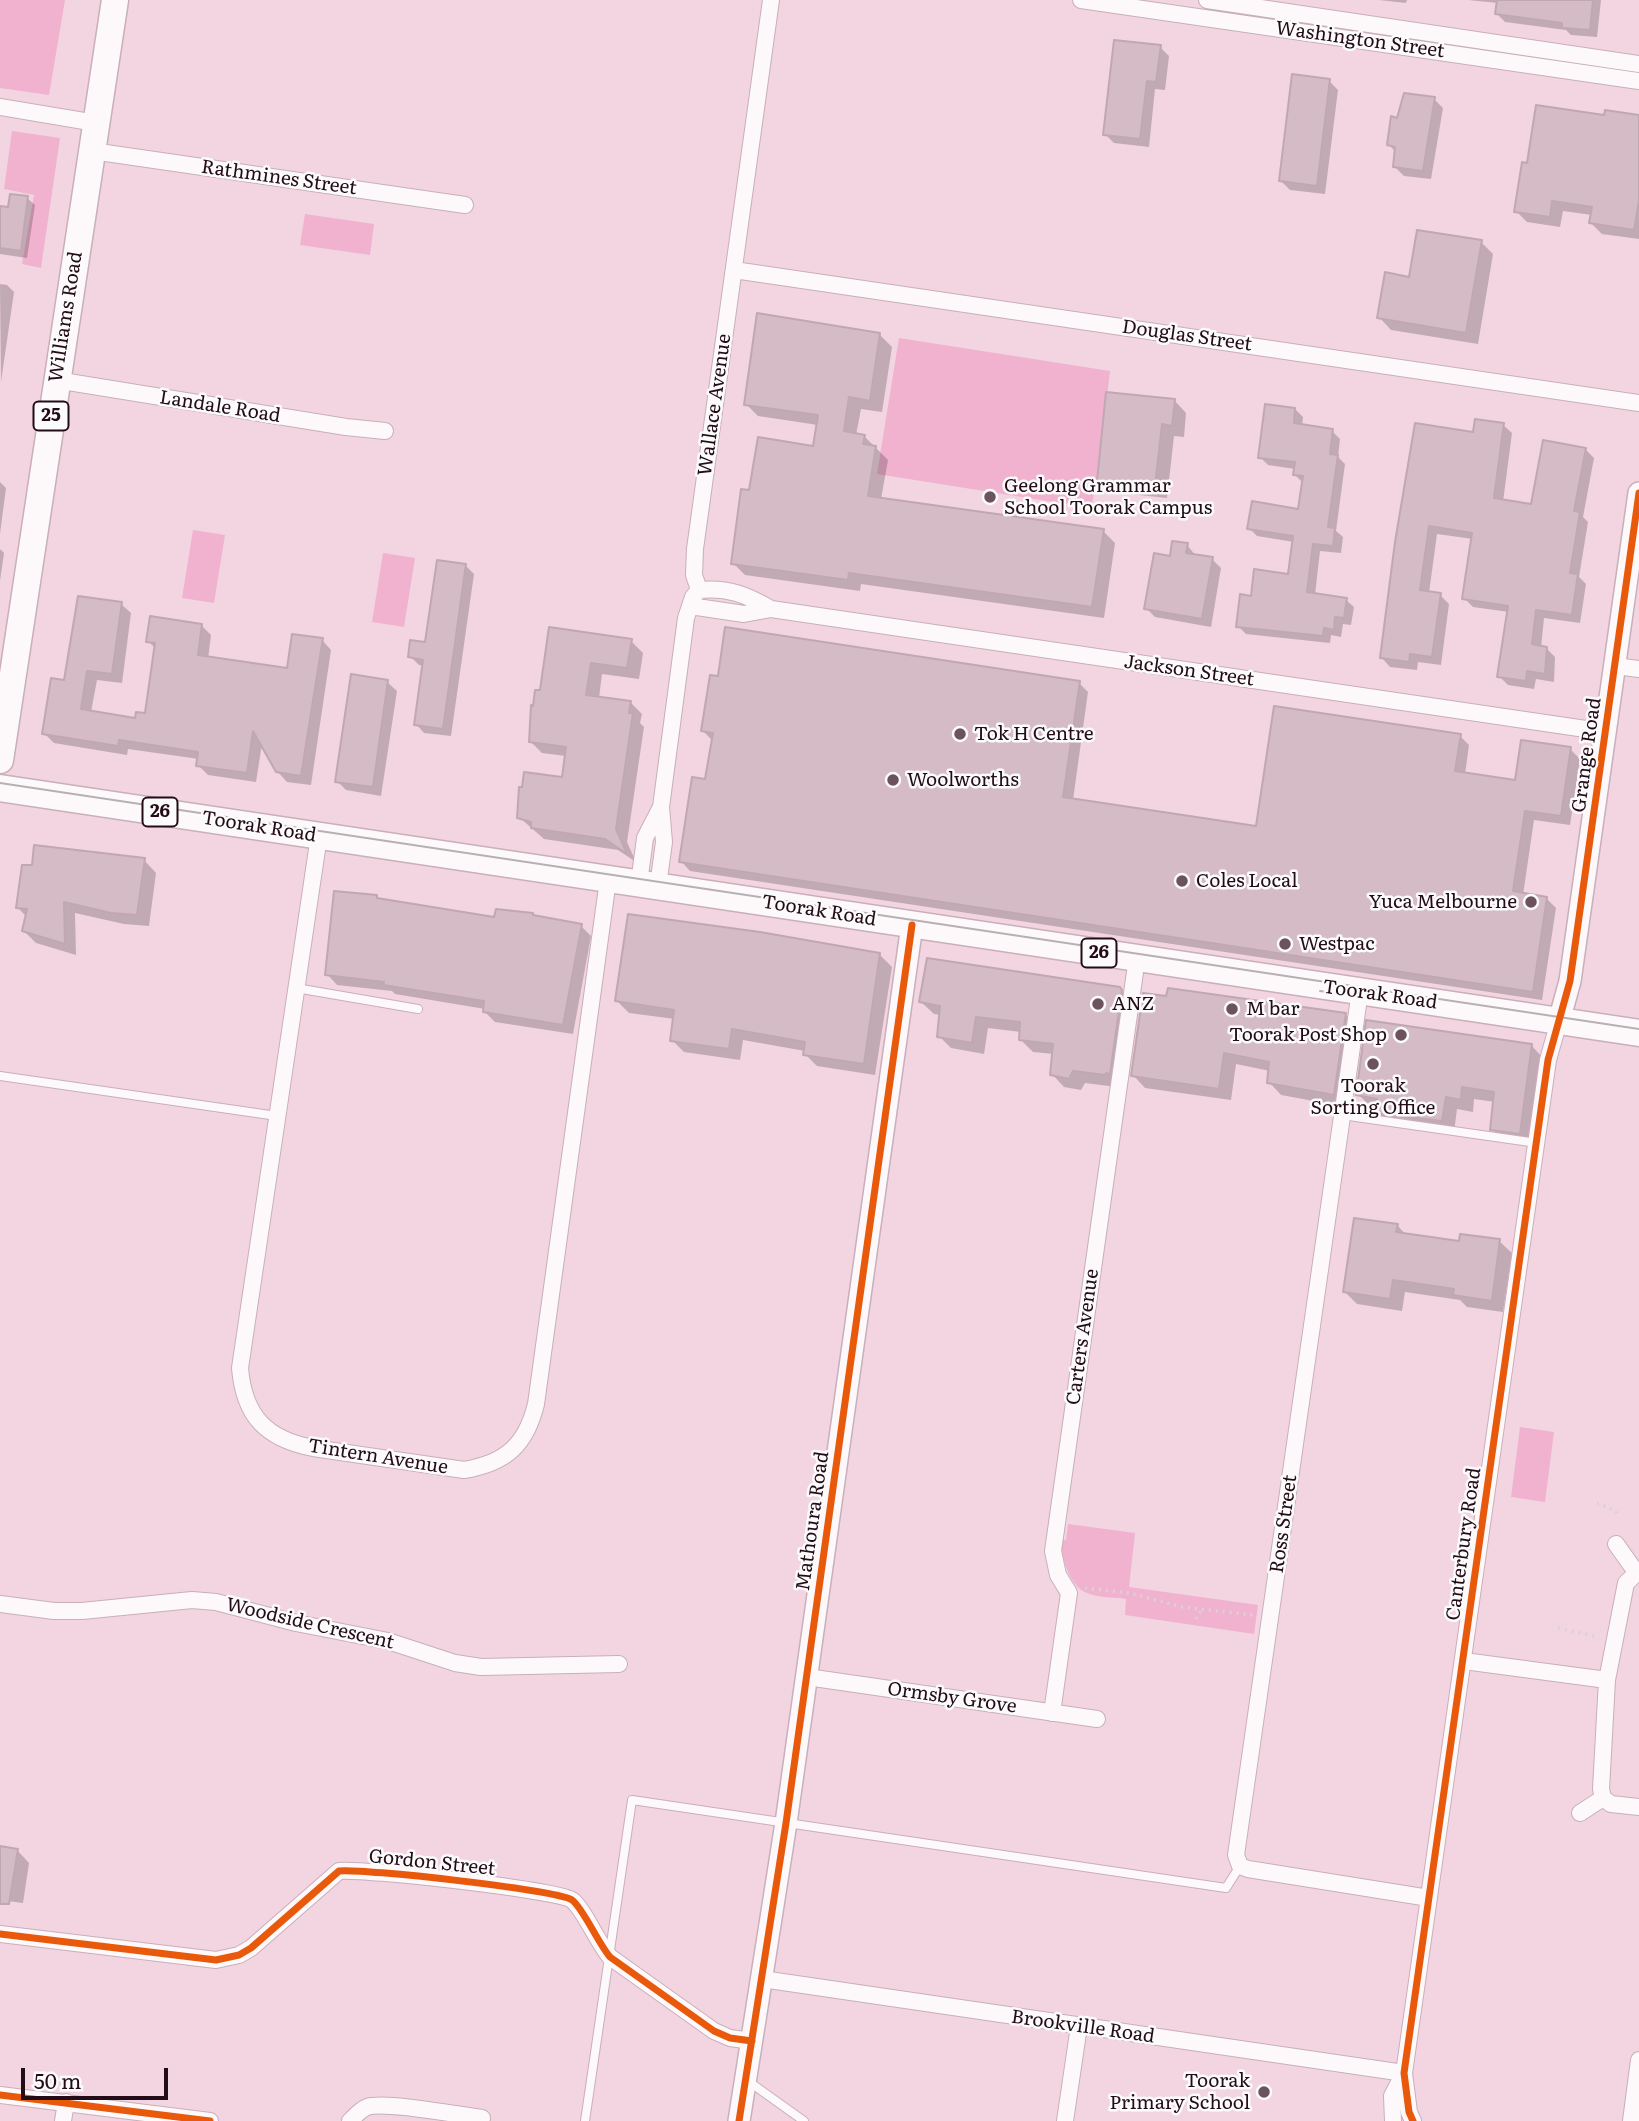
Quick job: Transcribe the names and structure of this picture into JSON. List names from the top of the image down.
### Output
{
  "streets": {
    "main road": [
      "Williams Road",
      "25",
      "26",
      "Toorak Road"
    ],
    "street": [
      "Washington Street",
      "Rathmines Street",
      "Douglas Street",
      "Wallace Avenue",
      "Landale Road",
      "Jackson Street",
      "Grange Road",
      "Carters Avenue",
      "Tintern Avenue",
      "Mathoura Road",
      "Ross Street",
      "Canterbury Road",
      "Woodside Crescent",
      "Ormsby Grove",
      "Gordon Street",
      "Brookville Road"
    ]
  },
  "crossings": [
    ["Rathmines Street", "Williams Road"],
    ["Williams Road", "Landale Road"],
    ["Douglas Street", "Wallace Avenue"],
    ["Wallace Avenue", "Jackson Street"],
    ["Jackson Street", "Grange Road"],
    ["Grange Road", "Toorak Road"],
    ["Grange Road", "Canterbury Road"],
    ["Toorak Road", "Carters Avenue"],
    ["Toorak Road", "Tintern Avenue"],
    ["Toorak Road", "Mathoura Road"],
    ["Toorak Road", "Ross Street"],
    ["Toorak Road", "Canterbury Road"],
    ["Carters Avenue", "Ormsby Grove"],
    ["Mathoura Road", "Ormsby Grove"],
    ["Mathoura Road", "Gordon Street"],
    ["Mathoura Road", "Brookville Road"],
    ["Canterbury Road", "Brookville Road"]
  ],
  "places": [
    "Geelong Grammar School Toorak Campus",
    "Tok H Centre",
    "Woolworths",
    "Coles Local",
    "Yuca Melbourne",
    "Westpac",
    "ANZ",
    "M bar",
    "Toorak Post Shop",
    "Toorak Sorting Office",
    "Toorak Primary School"
  ],
  "scale_bar": "50 m"
}
